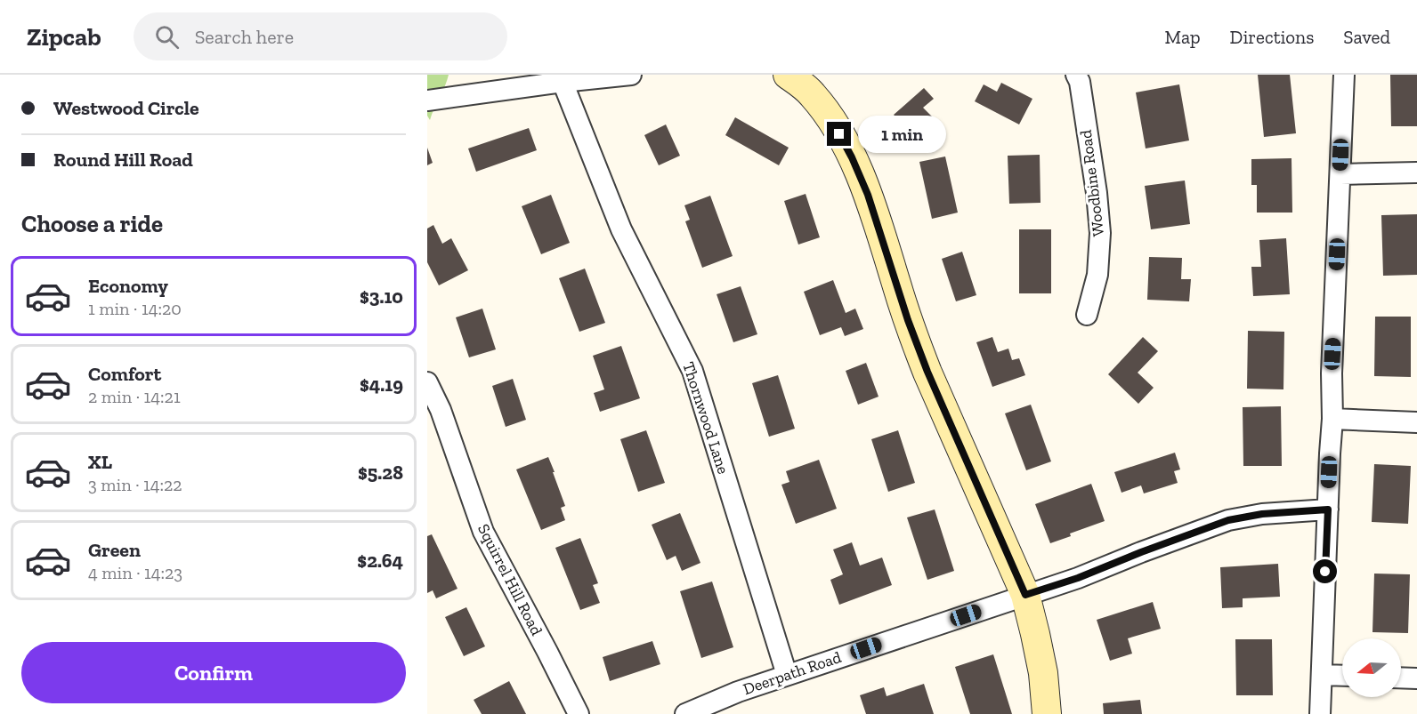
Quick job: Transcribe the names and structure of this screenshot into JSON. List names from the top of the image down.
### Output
{
  "streets": {
    "street": [
      "Woodbine Road",
      "Thornwood Lane",
      "Squirrel Hill Road",
      "Deerpath Road"
    ]
  },
  "crossings": [
    ["Thornwood Lane", "Deerpath Road"]
  ],
  "north": "left",
  "page": {
    "header": "Zipcab",
    "search": "Search here",
    "nav": ["Map", "Directions", "Saved"],
    "banner": ["Westwood Circle", "Round Hill Road"],
    "bubble": "1 min",
    "heading": "Choose a ride",
    "list": [
      {
        "name": "Economy",
        "note": "1 min · 14:20",
        "value": "$3.10"
      },
      {
        "name": "Comfort",
        "note": "2 min · 14:21",
        "value": "$4.19"
      },
      {
        "name": "XL",
        "note": "3 min · 14:22",
        "value": "$5.28"
      },
      {
        "name": "Green",
        "note": "4 min · 14:23",
        "value": "$2.64"
      }
    ],
    "buttons": "Confirm"
  }
}
